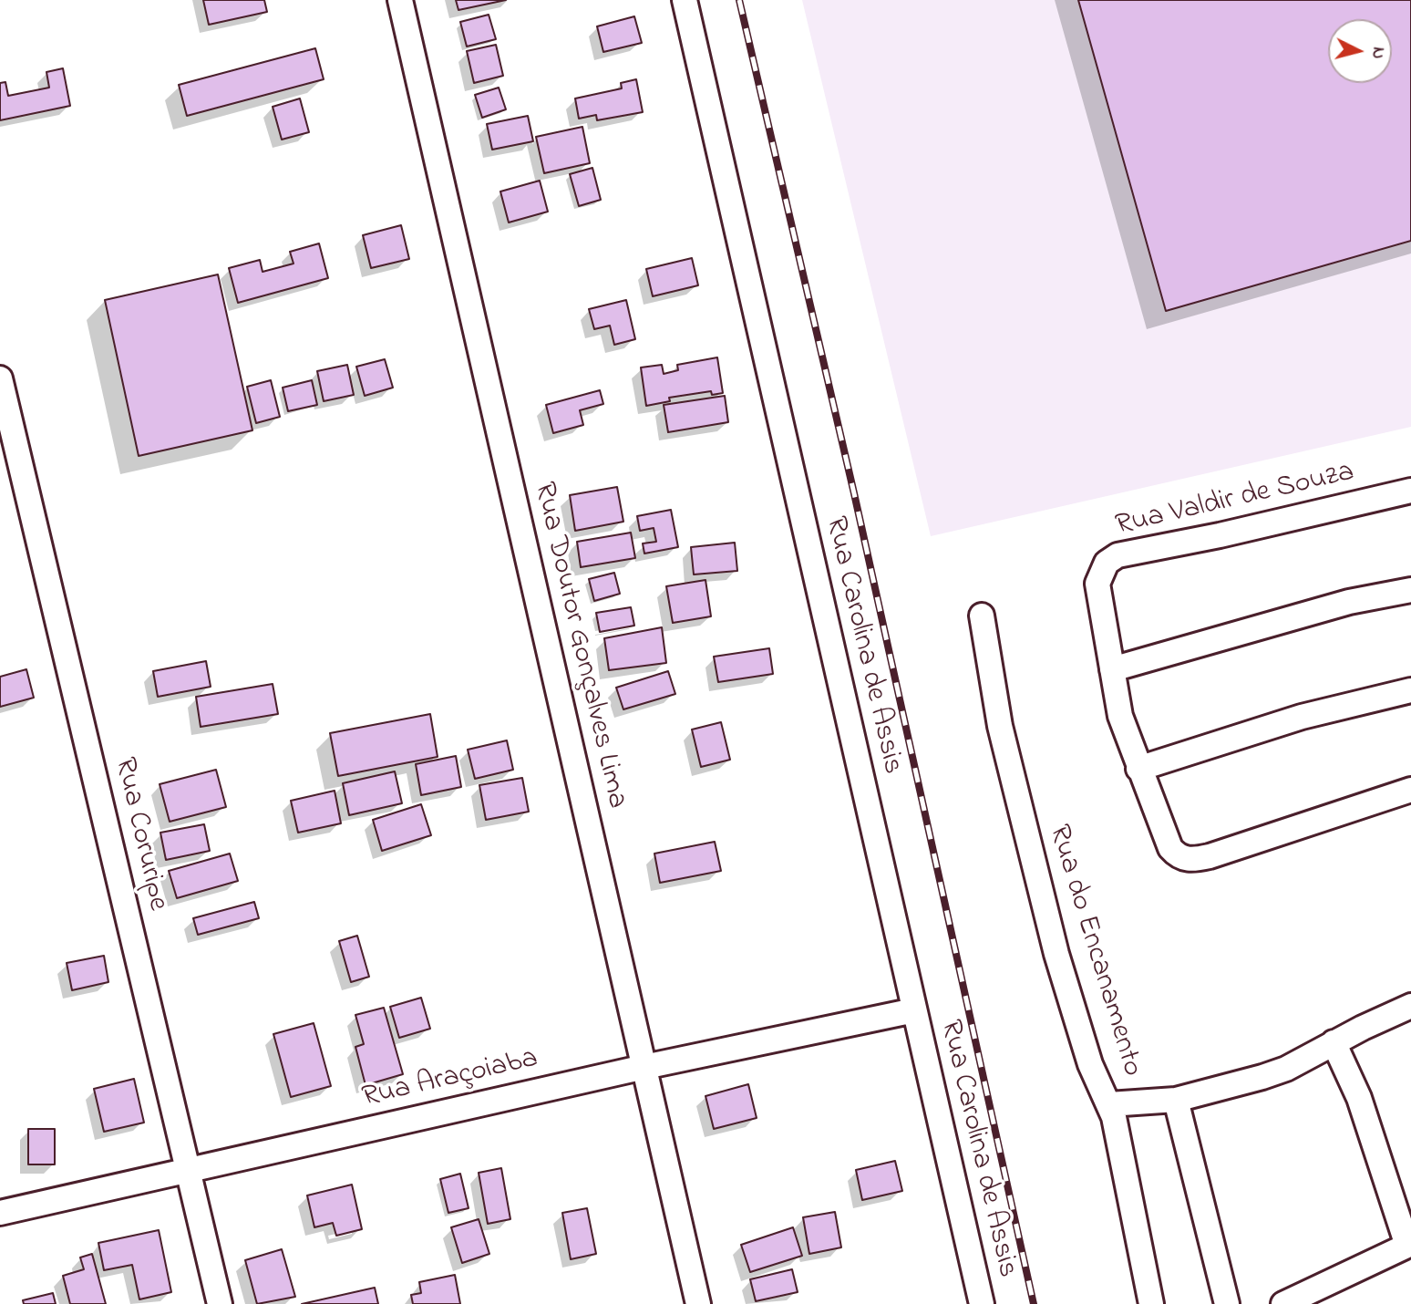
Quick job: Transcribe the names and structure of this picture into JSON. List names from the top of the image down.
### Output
{
  "streets": {
    "street": [
      "Rua Valdir de Souza",
      "Rua Doutor Gonçalves Lima",
      "Rua Carolina de Assis",
      "Rua Coruripe",
      "Rua do Encanamento",
      "Rua Araçoiaba"
    ]
  },
  "crossings": [
    ["Rua Doutor Gonçalves Lima", "Rua Araçoiaba"],
    ["Rua Carolina de Assis", "Rua Araçoiaba"],
    ["Rua Coruripe", "Rua Araçoiaba"]
  ],
  "north": "right"
}
